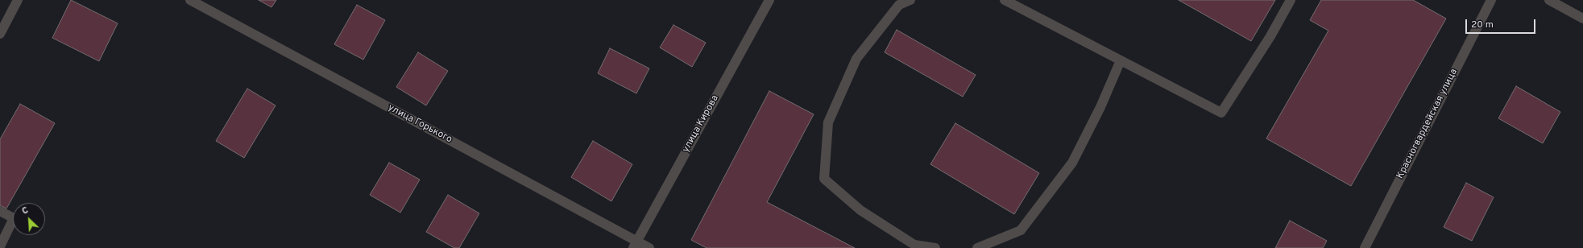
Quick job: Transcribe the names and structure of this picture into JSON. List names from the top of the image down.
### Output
{
  "streets": {
    "street": ["улица Горького", "улица Кирова", "Красногвардейская улица"]
  },
  "crossings": [
    ["улица Горького", "улица Кирова"]
  ],
  "scale_bar": "20 m",
  "north": "top left"
}
